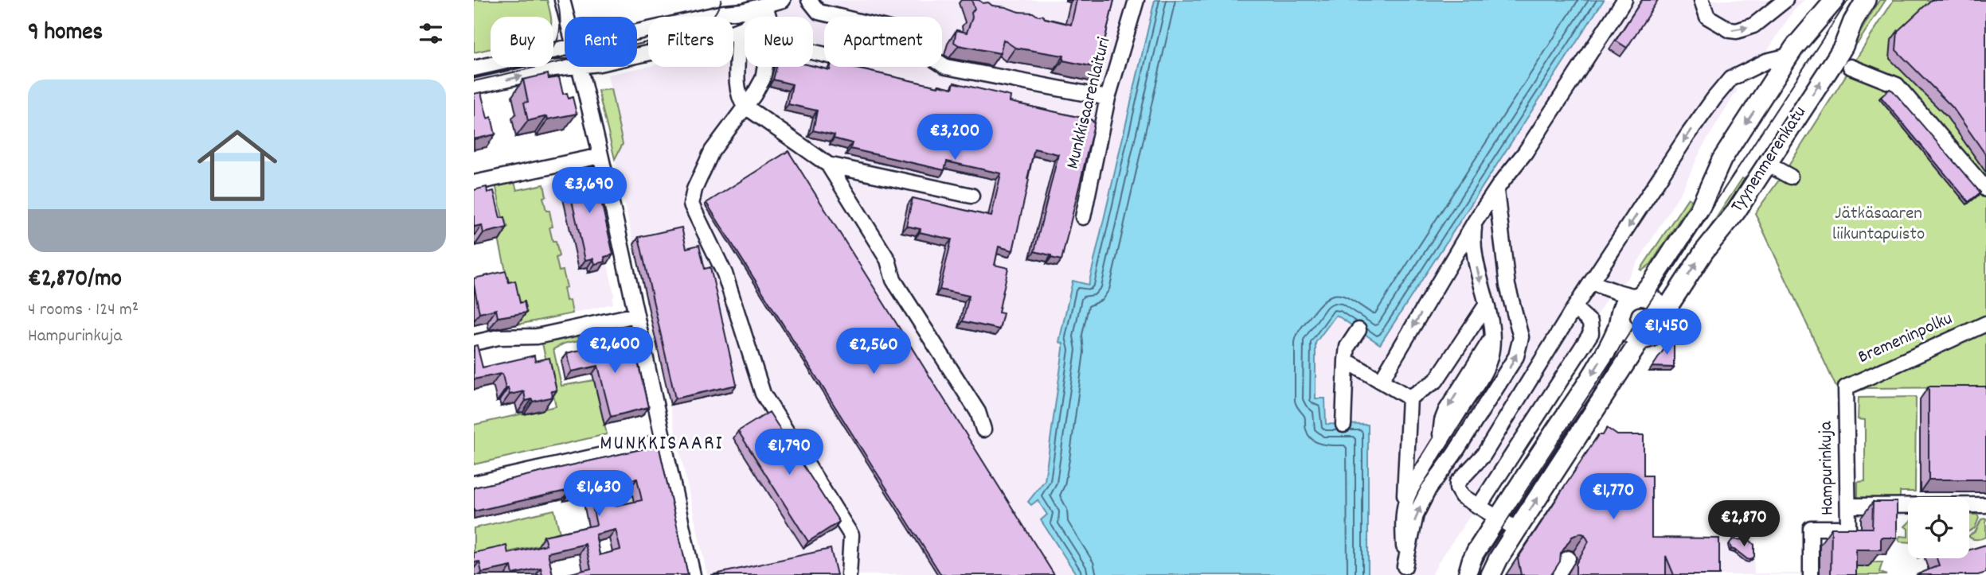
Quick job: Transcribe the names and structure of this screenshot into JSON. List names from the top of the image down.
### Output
{
  "streets": {
    "main road": ["Tyynenmerenkatu"],
    "street": ["Munkkisaarenlaituri", "Bremeninpolku", "Hampurinkuja"]
  },
  "crossings": [
    ["Bremeninpolku", "Hampurinkuja"]
  ],
  "districts": ["MUNKKISAARI"],
  "parks": ["Jätkäsaaren liikuntapuisto"],
  "page": {
    "heading": "9 homes",
    "chip": [
      "Buy",
      "Rent",
      "Filters",
      "New",
      "Apartment"
    ],
    "list": [
      {
        "name": "€2,870/mo",
        "note": "4 rooms · 124 m² · Hampurinkuja"
      }
    ],
    "price": [
      "€3,200",
      "€3,690",
      "€1,450",
      "€2,600",
      "€2,560",
      "€1,790",
      "€1,630",
      "€1,770",
      "€2,870"
    ]
  }
}
